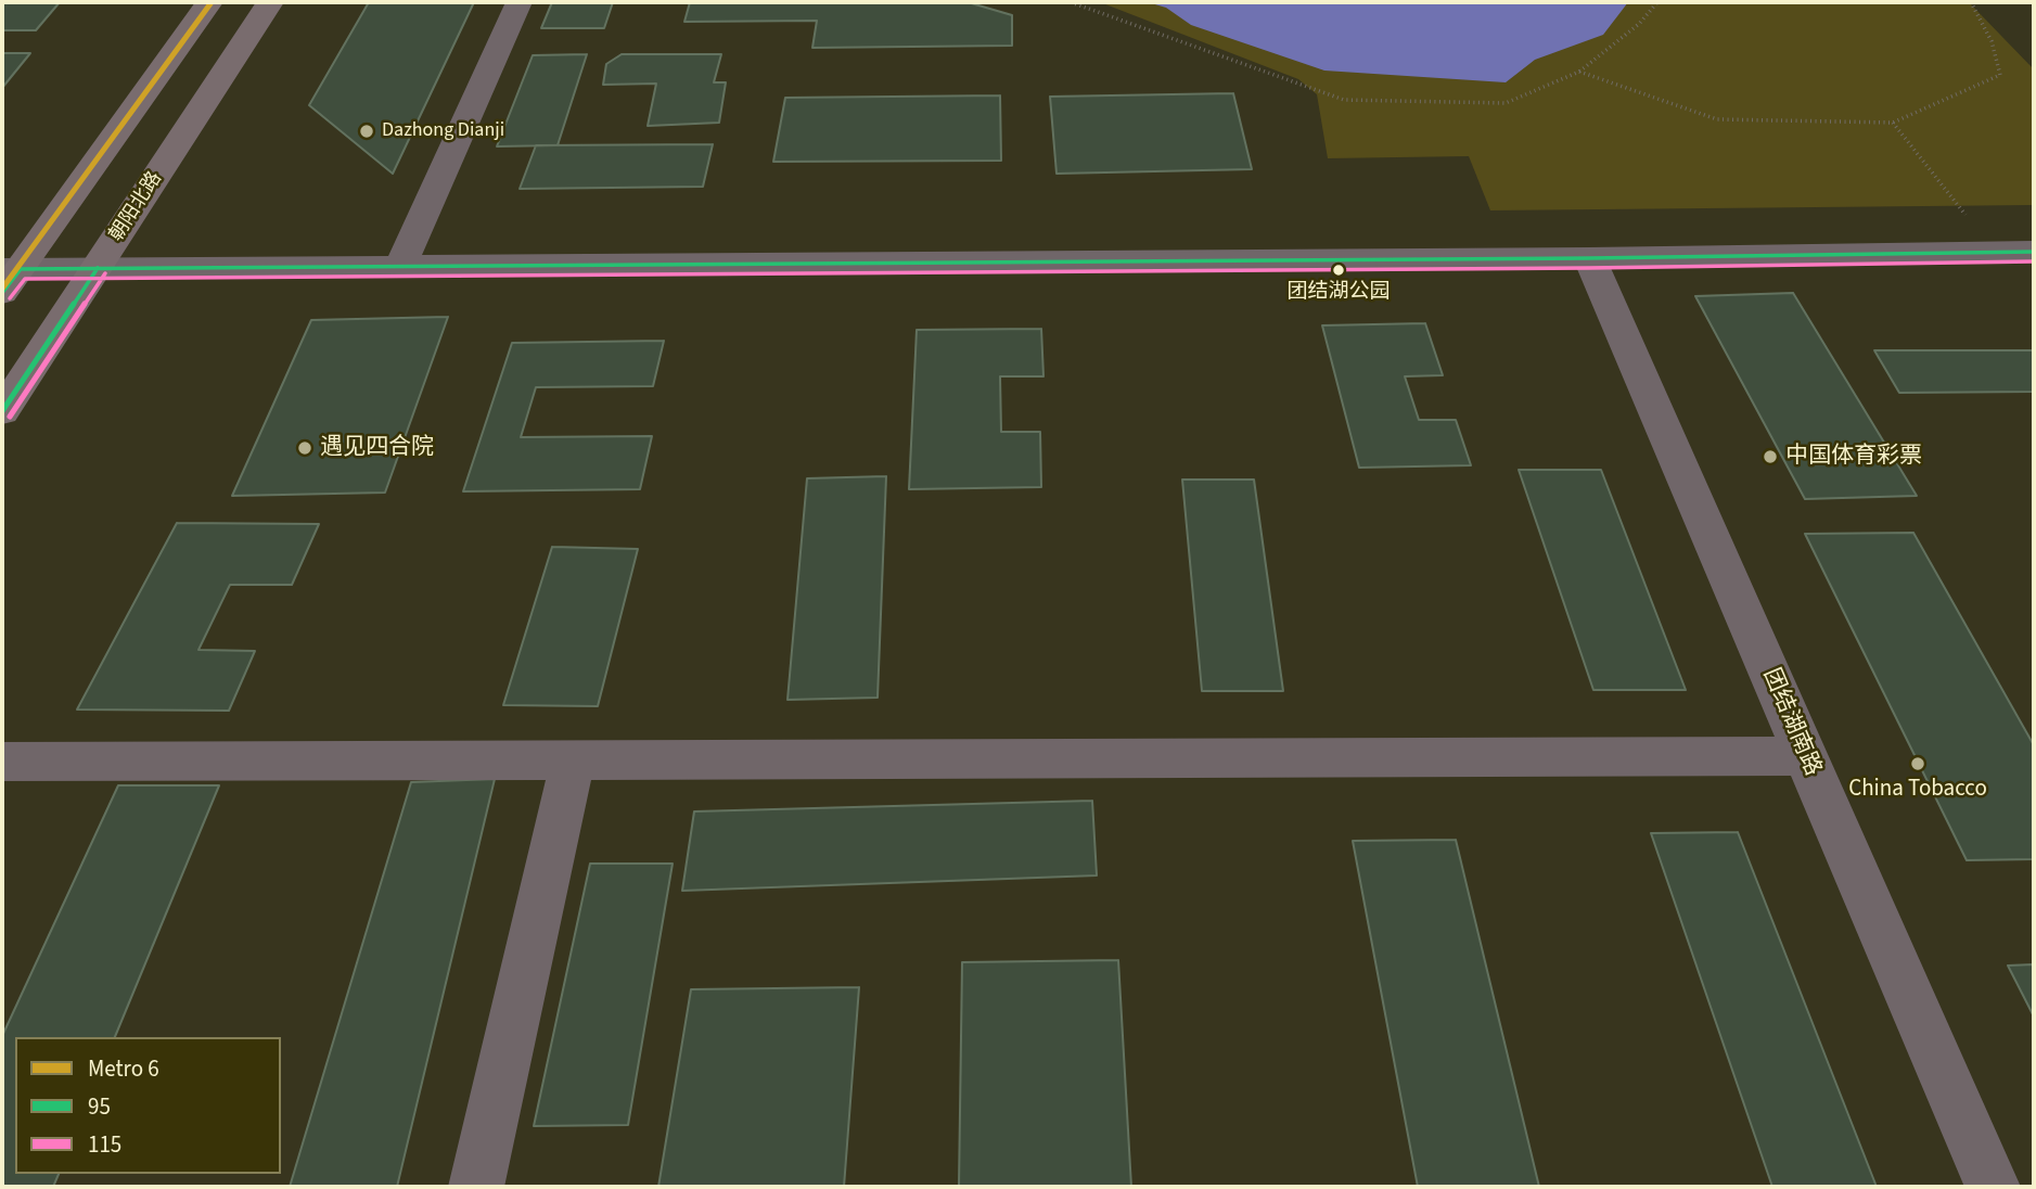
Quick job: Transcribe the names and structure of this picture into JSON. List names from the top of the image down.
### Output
{
  "streets": {
    "main road": ["朝阳北路"],
    "street": ["团结湖南路"]
  },
  "places": [
    "Dazhong Dianji",
    "团结湖公园",
    "遇见四合院",
    "中国体育彩票",
    "China Tobacco"
  ],
  "lines": ["metro line 6", "transit line 95", "transit line 115"],
  "legend": ["Metro 6", "95", "115"]
}
